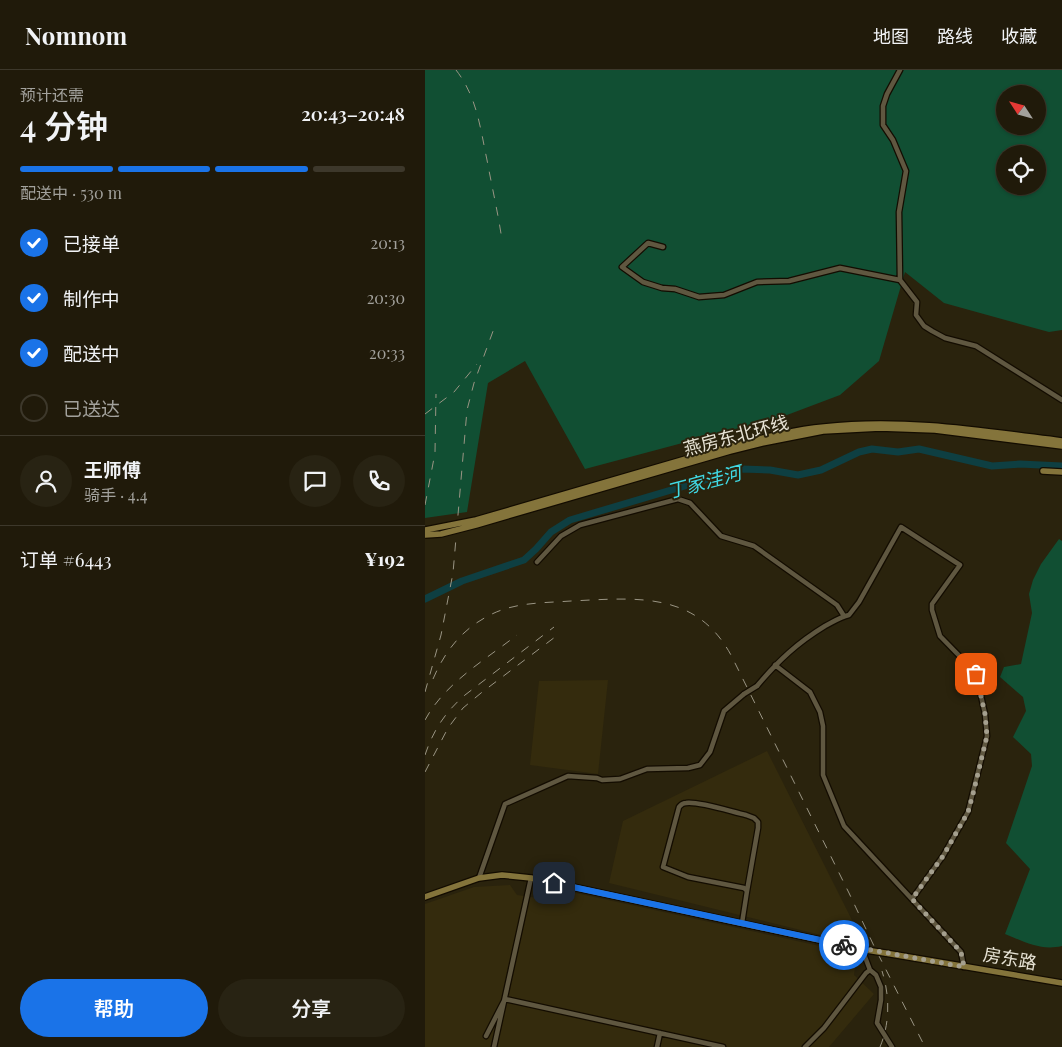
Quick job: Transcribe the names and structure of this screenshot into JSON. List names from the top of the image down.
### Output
{
  "streets": {
    "main road": ["燕房东北环线", "房东路"]
  },
  "water": ["丁家洼河"],
  "north": "top left",
  "page": {
    "header": "Nomnom",
    "nav": ["地图", "路线", "收藏"],
    "heading": ["4 分钟", "预计还需", "20:43–20:48"],
    "panel": [
      "王师傅",
      "骑手 · 4.4",
      "订单 #6443",
      "¥192"
    ],
    "bar": "配送中 · 530 m",
    "list": [
      ["已接单", "20:13"],
      ["制作中", "20:30"],
      ["配送中", "20:33"],
      "已送达"
    ],
    "buttons": ["帮助", "分享"]
  }
}
